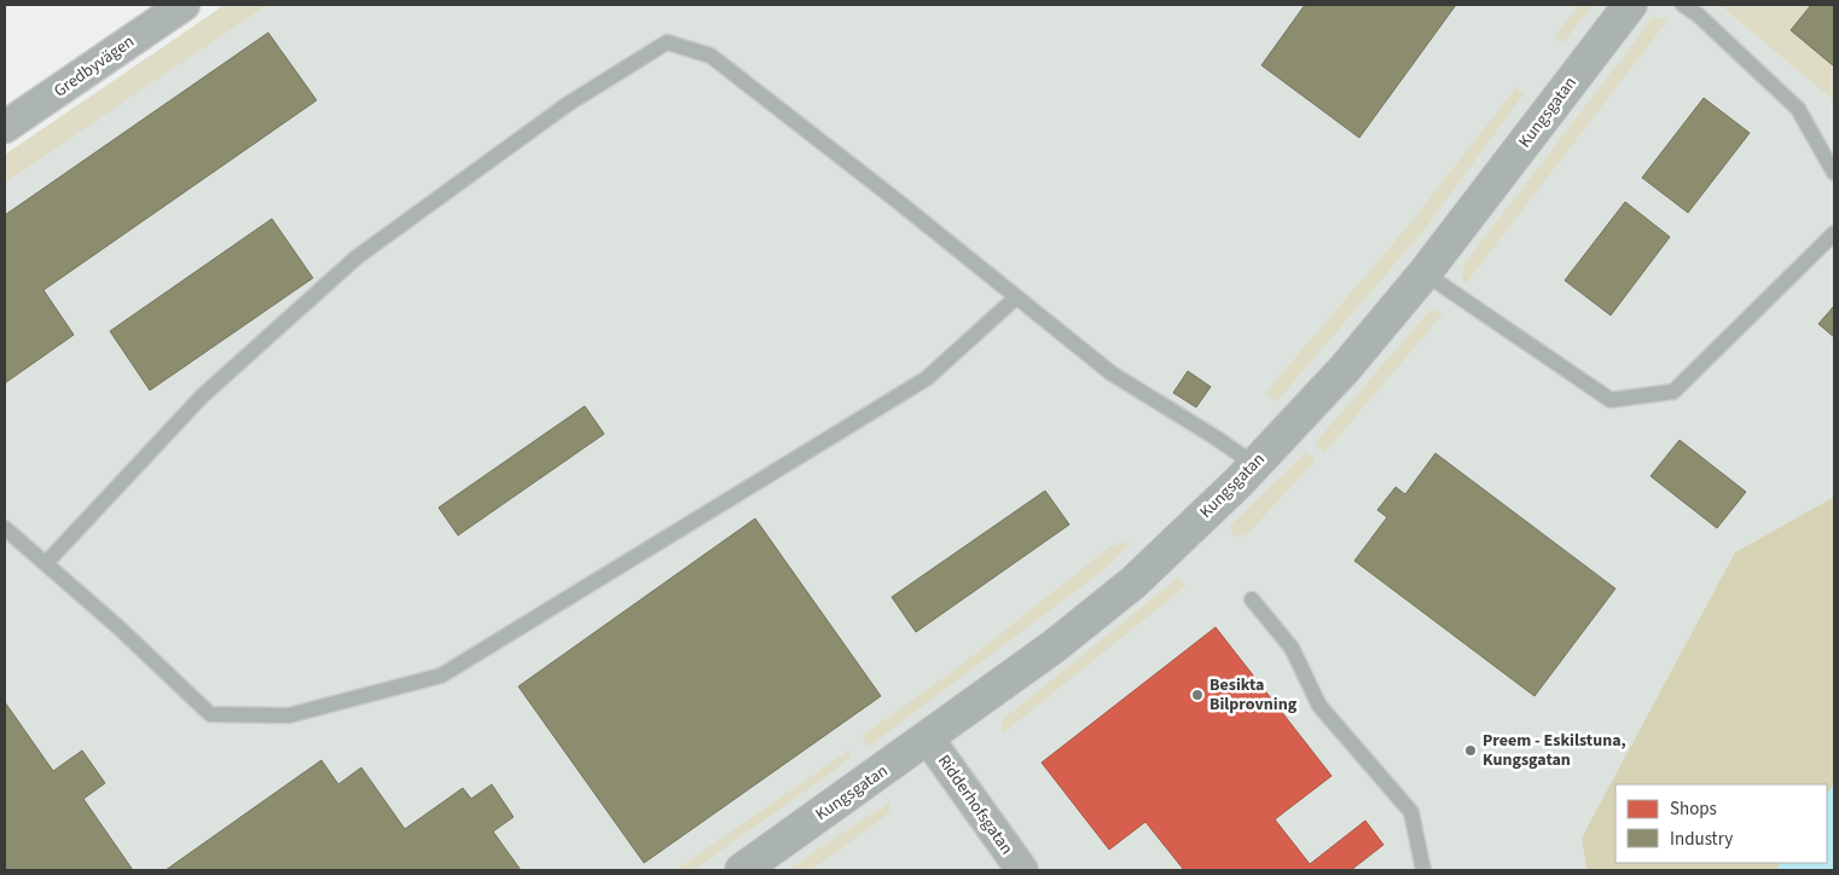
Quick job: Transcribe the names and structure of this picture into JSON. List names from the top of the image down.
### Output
{
  "streets": {
    "main road": ["Kungsgatan"],
    "street": ["Gredbyvägen", "Ridderhofsgatan"]
  },
  "crossings": [
    ["Kungsgatan", "Ridderhofsgatan"]
  ],
  "places": ["Besikta Bilprovning", "Preem - Eskilstuna, Kungsgatan"],
  "legend": ["Shops", "Industry"]
}
